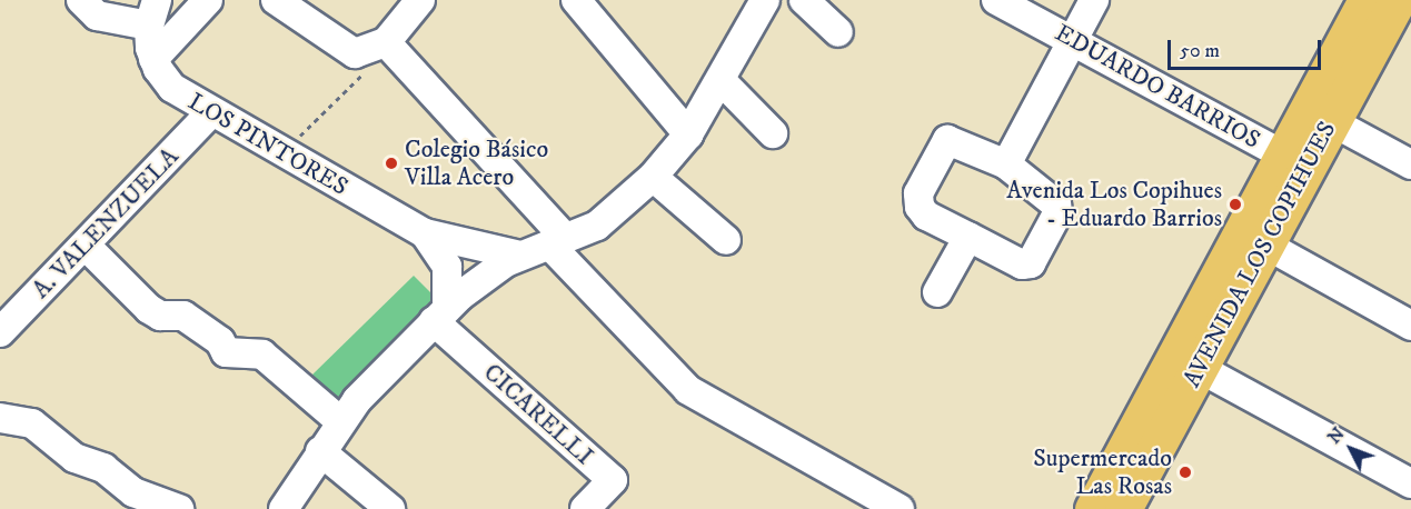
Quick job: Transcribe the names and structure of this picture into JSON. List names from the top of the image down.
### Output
{
  "streets": {
    "main road": ["AVENIDA LOS COPIHUES"],
    "street": [
      "EDUARDO BARRIOS",
      "LOS PINTORES",
      "A. VALENZUELA",
      "CICARELLI"
    ]
  },
  "crossings": [
    ["EDUARDO BARRIOS", "AVENIDA LOS COPIHUES"],
    ["LOS PINTORES", "A. VALENZUELA"],
    ["LOS PINTORES", "CICARELLI"]
  ],
  "places": ["Colegio Básico Villa Acero", "Avenida Los Copihues - Eduardo Barrios", "Supermercado Las Rosas"],
  "scale_bar": "50 m",
  "north": "top left"
}
